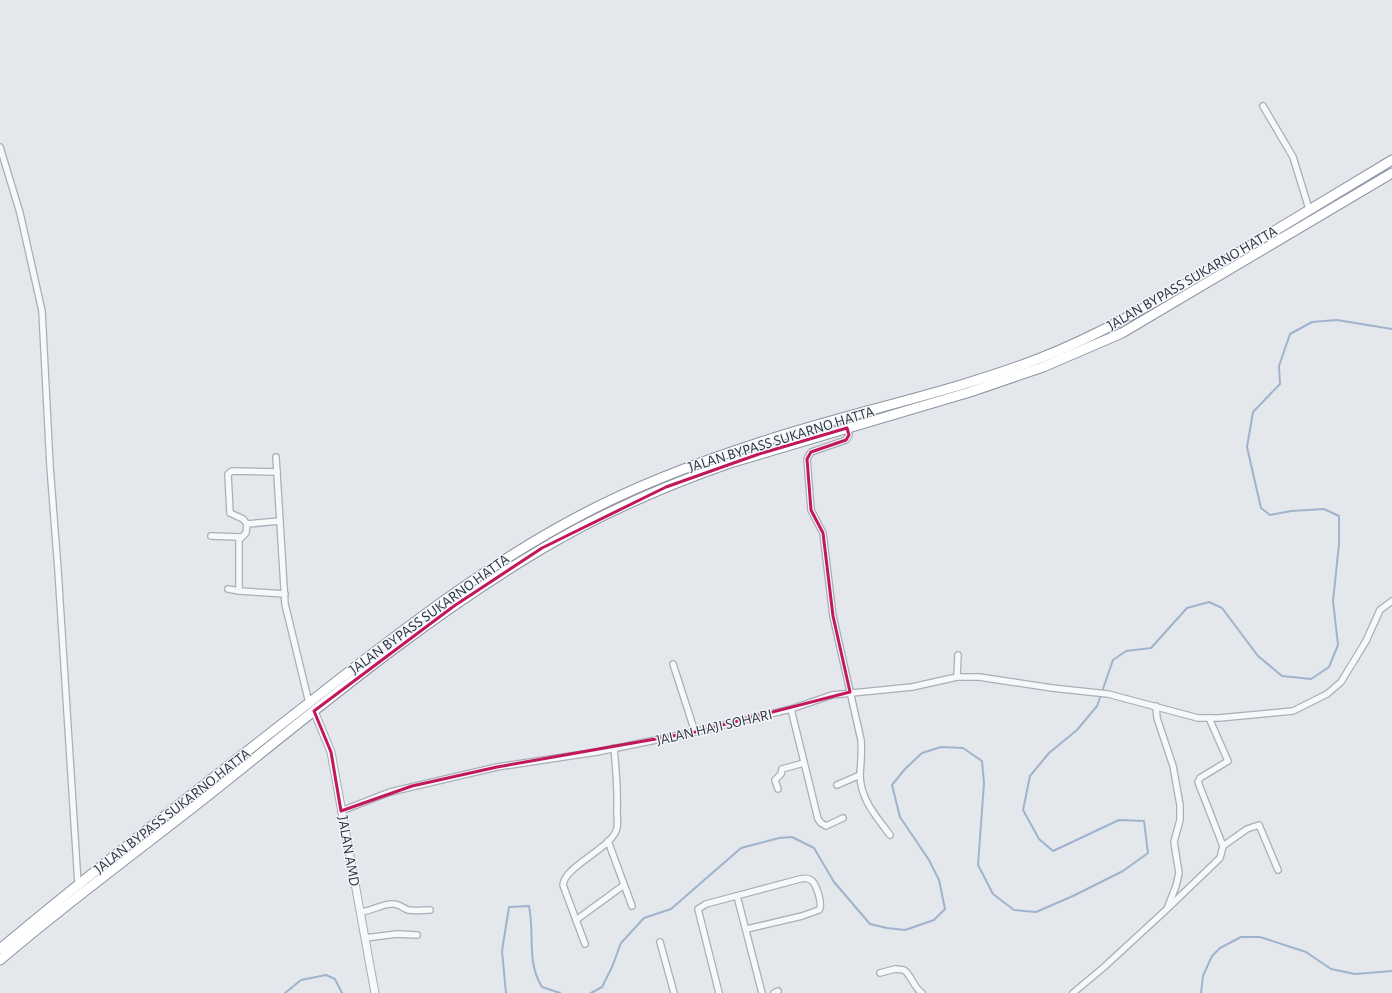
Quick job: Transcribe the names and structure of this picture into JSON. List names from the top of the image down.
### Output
{
  "streets": {
    "highway": ["JALAN BYPASS SUKARNO HATTA"],
    "street": ["JALAN HAJI SOHARI", "JALAN AMD"]
  },
  "crossings": [
    ["JALAN BYPASS SUKARNO HATTA", "JALAN AMD"],
    ["JALAN HAJI SOHARI", "JALAN AMD"]
  ]
}
